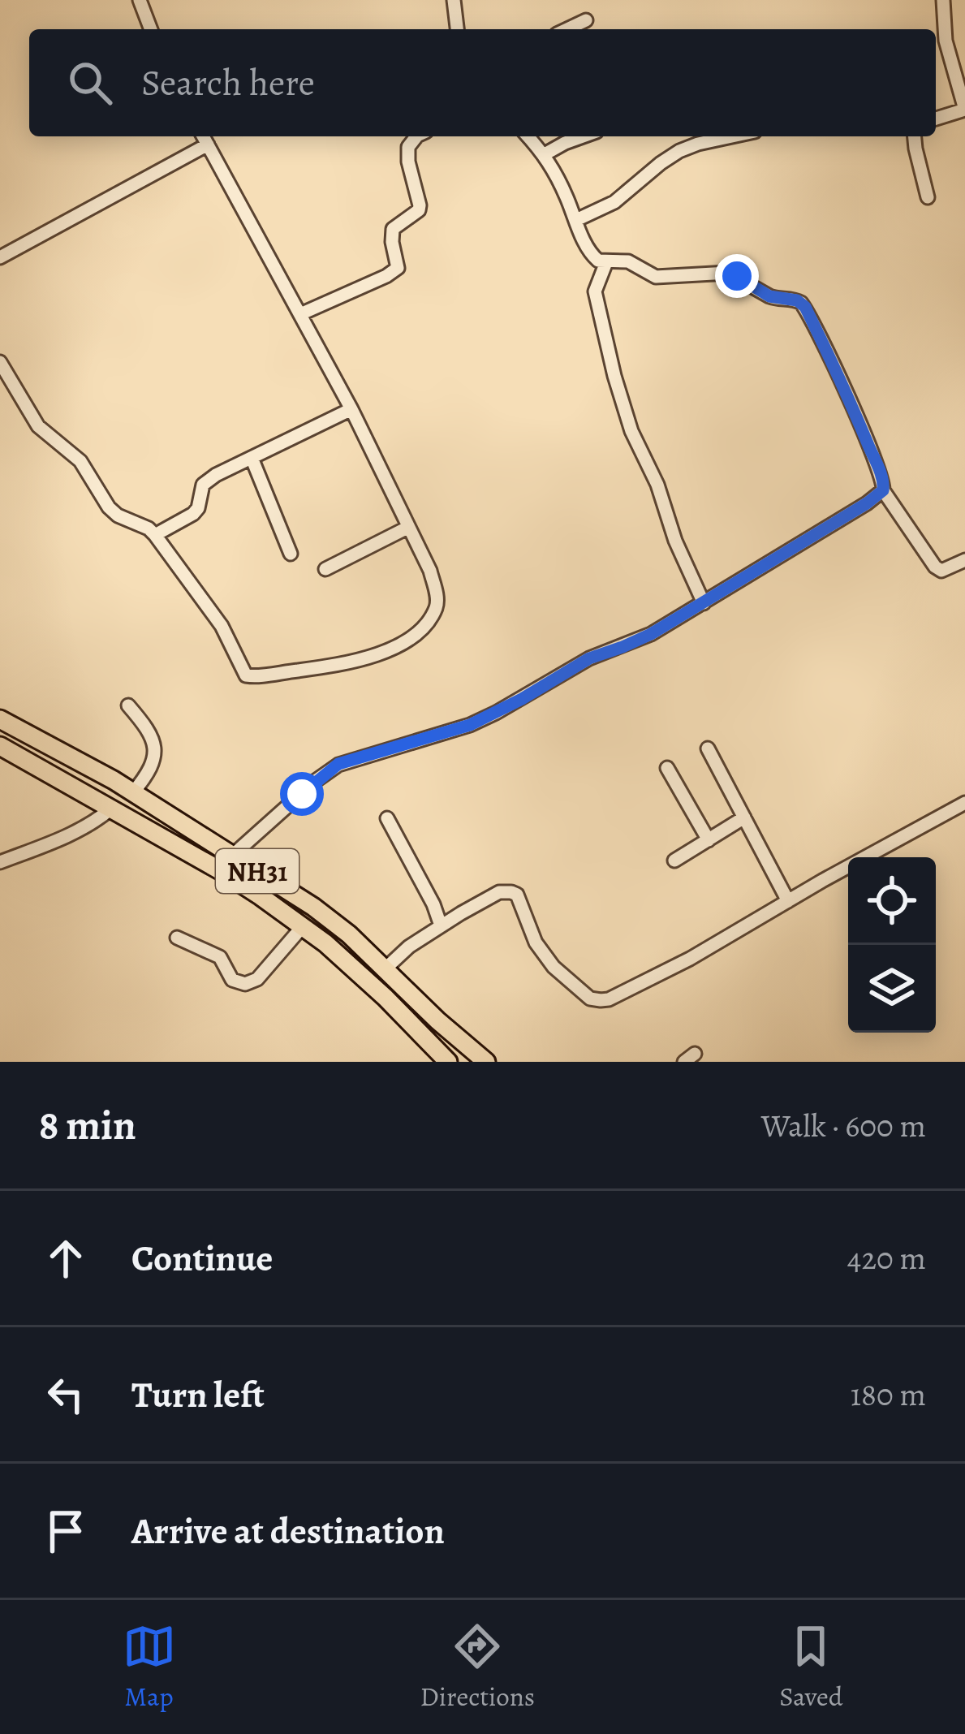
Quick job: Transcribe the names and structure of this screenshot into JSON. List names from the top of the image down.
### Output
{
  "streets": {
    "highway": ["NH31"]
  },
  "page": {
    "search": "Search here",
    "heading": ["8 min", "Walk · 600 m"],
    "list": [
      ["Continue", "420 m"],
      ["Turn left", "180 m"],
      "Arrive at destination"
    ],
    "nav": ["Map", "Directions", "Saved"]
  }
}
